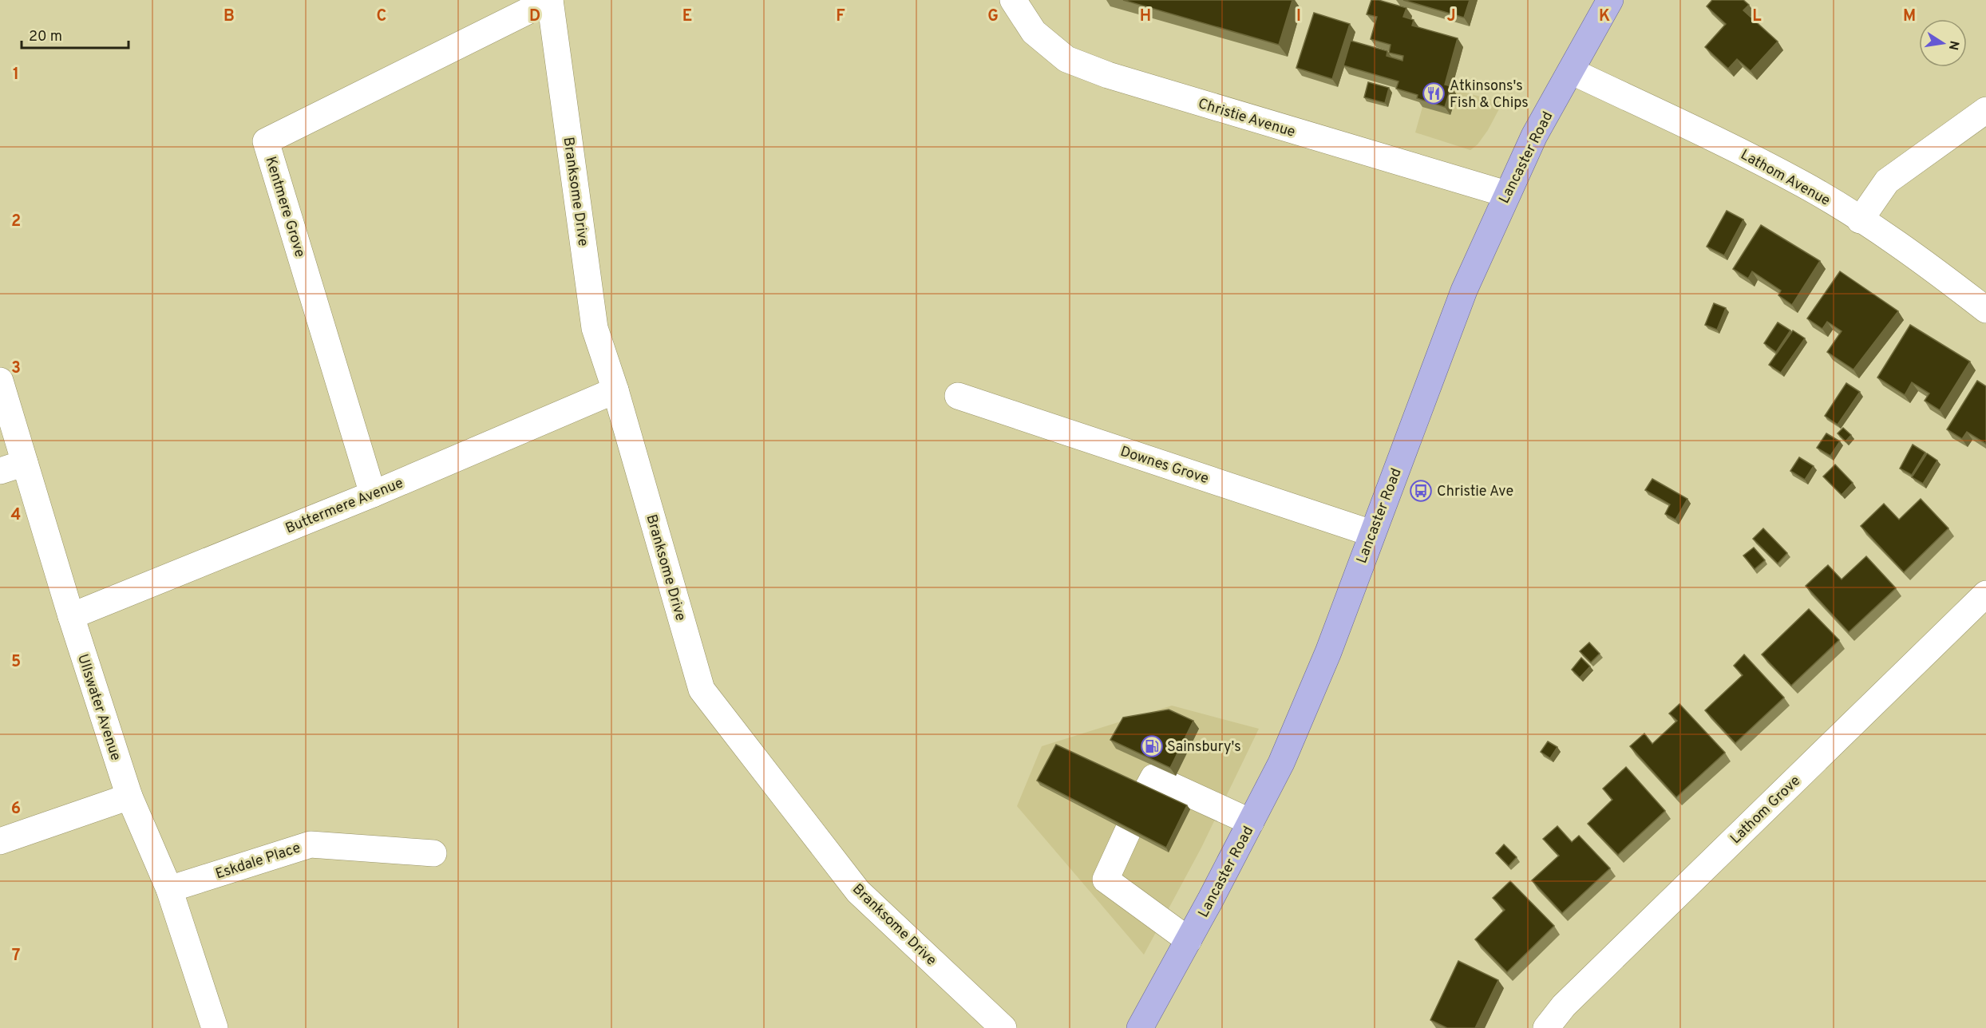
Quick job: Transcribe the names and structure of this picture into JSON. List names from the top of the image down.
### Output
{
  "streets": {
    "main road": ["Lancaster Road"],
    "street": [
      "Christie Avenue",
      "Lathom Avenue",
      "Branksome Drive",
      "Kentmere Grove",
      "Downes Grove",
      "Buttermere Avenue",
      "Ullswater Avenue",
      "Lathom Grove",
      "Eskdale Place"
    ]
  },
  "crossings": [
    ["Christie Avenue", "Lancaster Road"],
    ["Lancaster Road", "Lathom Avenue"],
    ["Lancaster Road", "Downes Grove"],
    ["Branksome Drive", "Kentmere Grove"],
    ["Branksome Drive", "Buttermere Avenue"],
    ["Kentmere Grove", "Buttermere Avenue"],
    ["Buttermere Avenue", "Ullswater Avenue"],
    ["Ullswater Avenue", "Eskdale Place"]
  ],
  "places": {
    "restaurant": ["Atkinsons's Fish & Chips"],
    "bus stop": ["Christie Ave"],
    "fuel station": ["Sainsbury's"]
  },
  "scale_bar": "20 m",
  "north": "right",
  "grid": {
    "columns": [
      "B",
      "C",
      "D",
      "E",
      "F",
      "G",
      "H",
      "I",
      "J",
      "K",
      "L",
      "M"
    ],
    "rows": [
      "1",
      "2",
      "3",
      "4",
      "5",
      "6",
      "7"
    ]
  }
}
